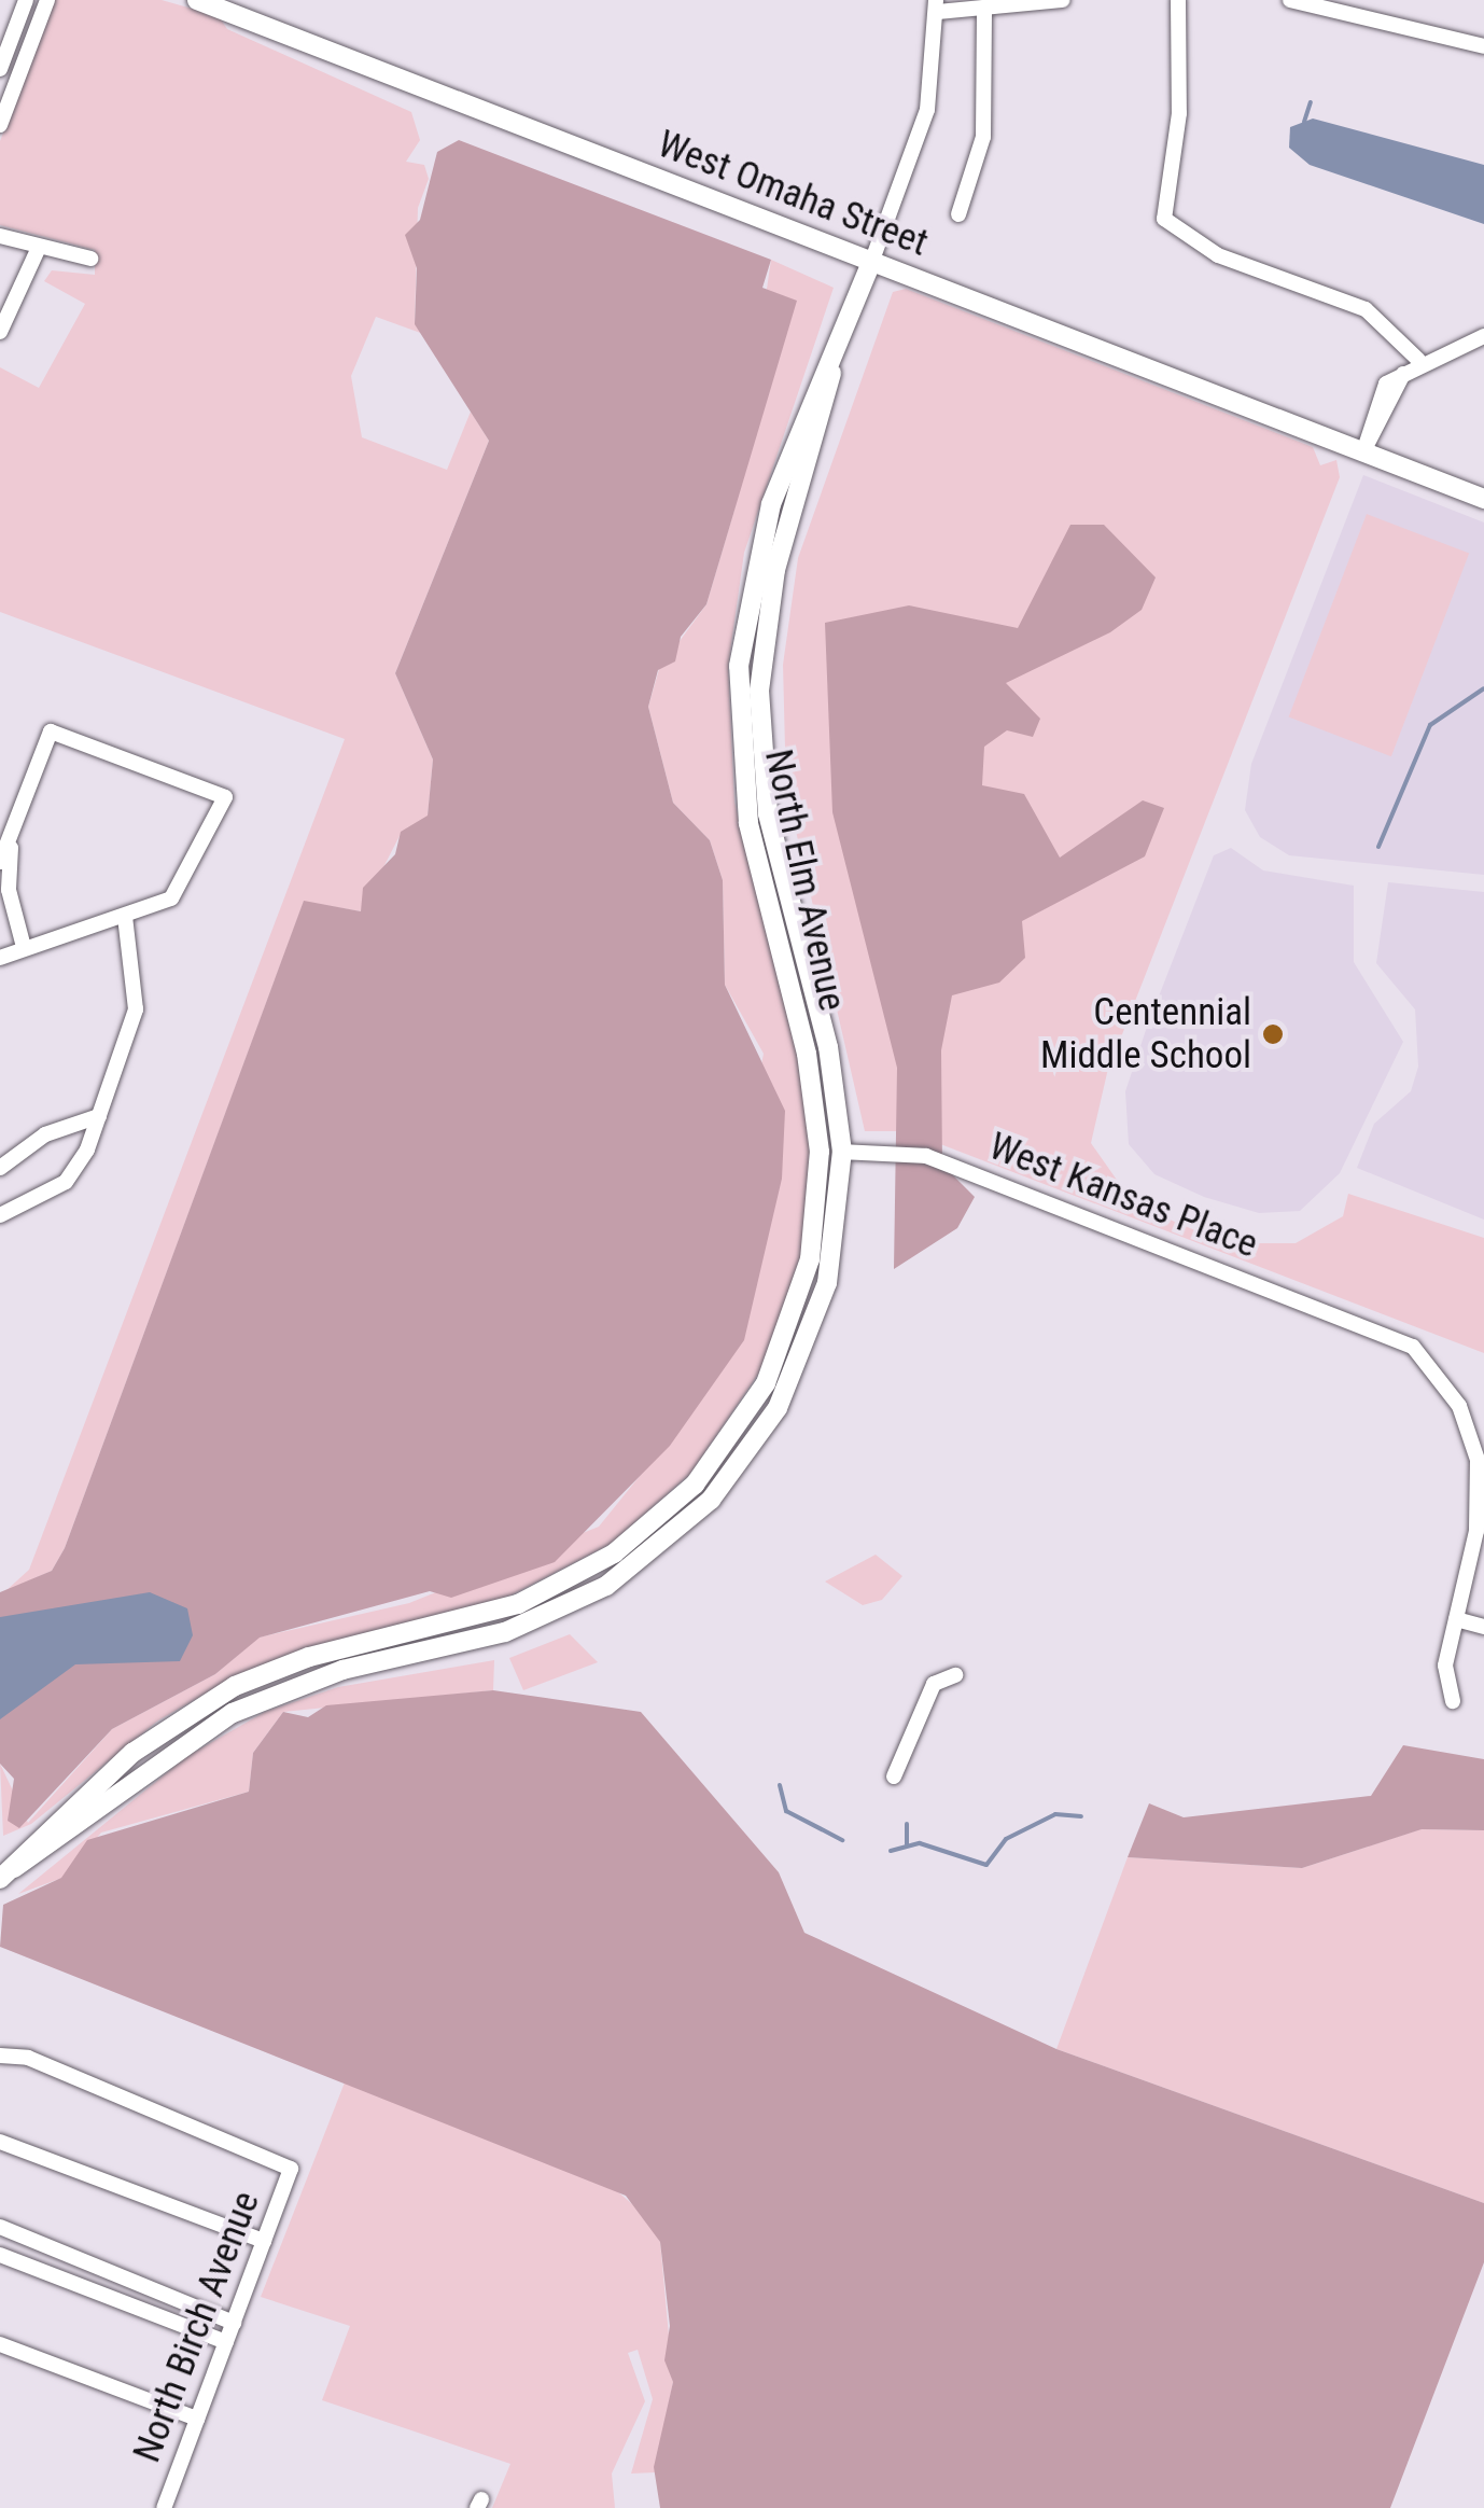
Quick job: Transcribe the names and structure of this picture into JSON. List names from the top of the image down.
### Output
{
  "streets": {
    "main road": ["West Omaha Street", "North Elm Avenue"],
    "street": ["West Kansas Place", "North Birch Avenue"]
  },
  "crossings": [
    ["North Elm Avenue", "West Kansas Place"]
  ],
  "places": ["Centennial Middle School"]
}
